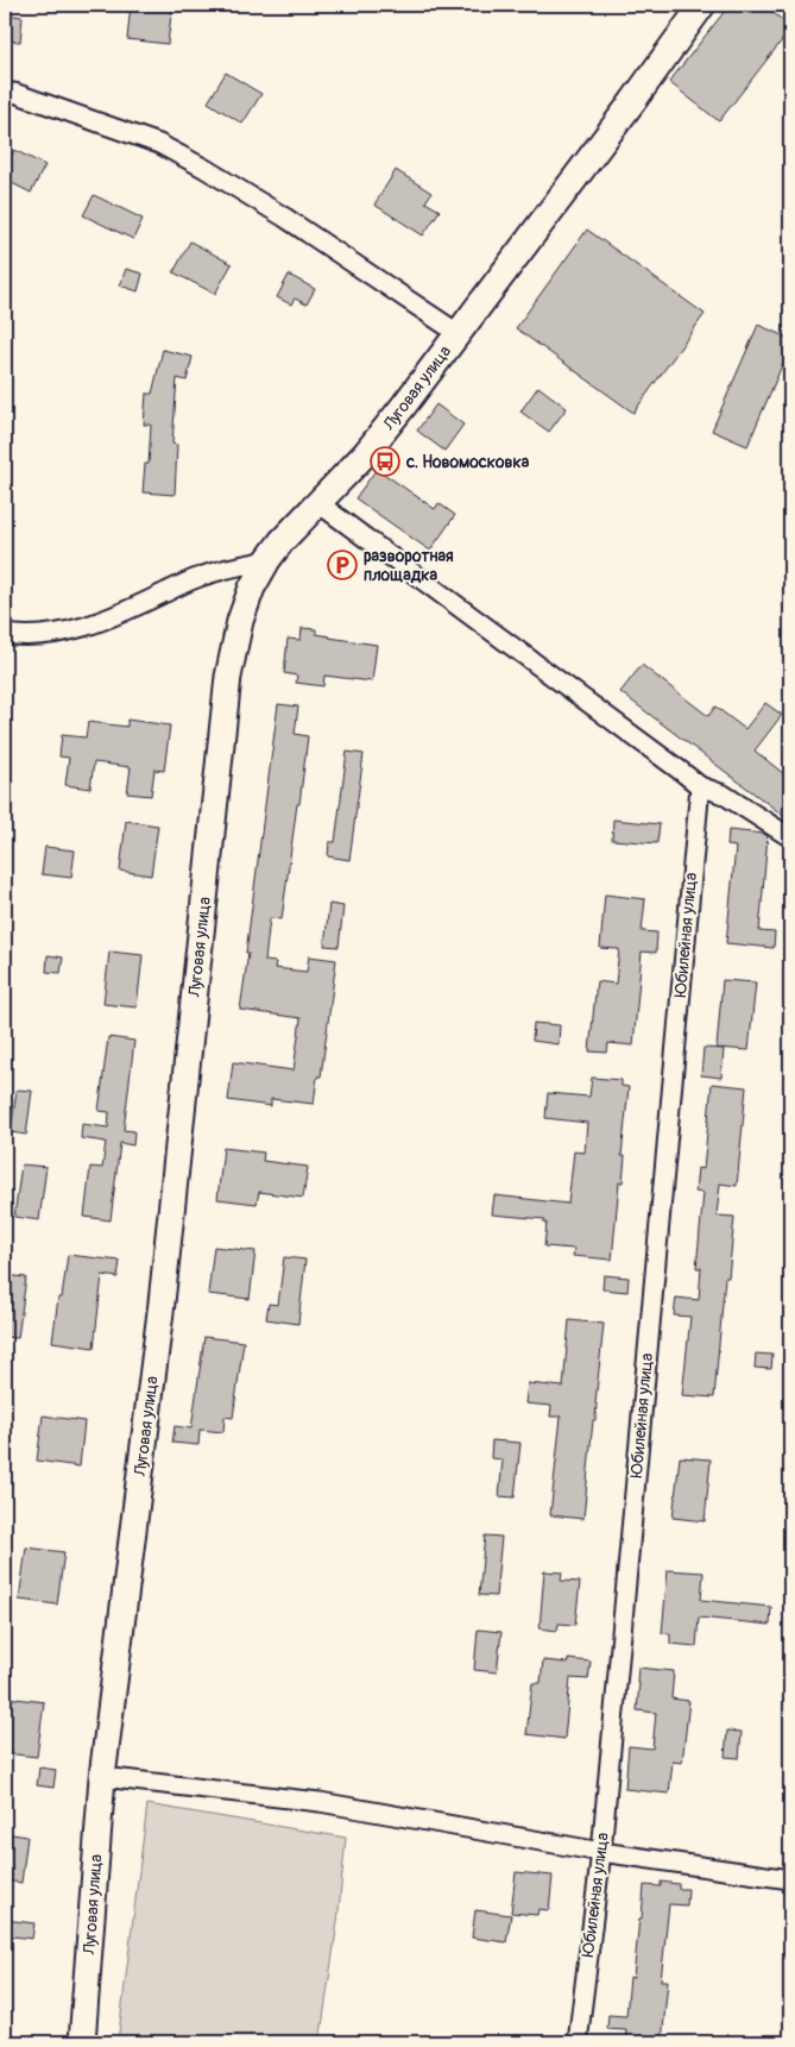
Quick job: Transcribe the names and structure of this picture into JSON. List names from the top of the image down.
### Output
{
  "streets": {
    "street": ["Луговая улица", "Юбилейная улица"]
  },
  "places": {
    "bus stop": ["с. Новомосковка"],
    "parking": ["разворотная площадка"]
  }
}
